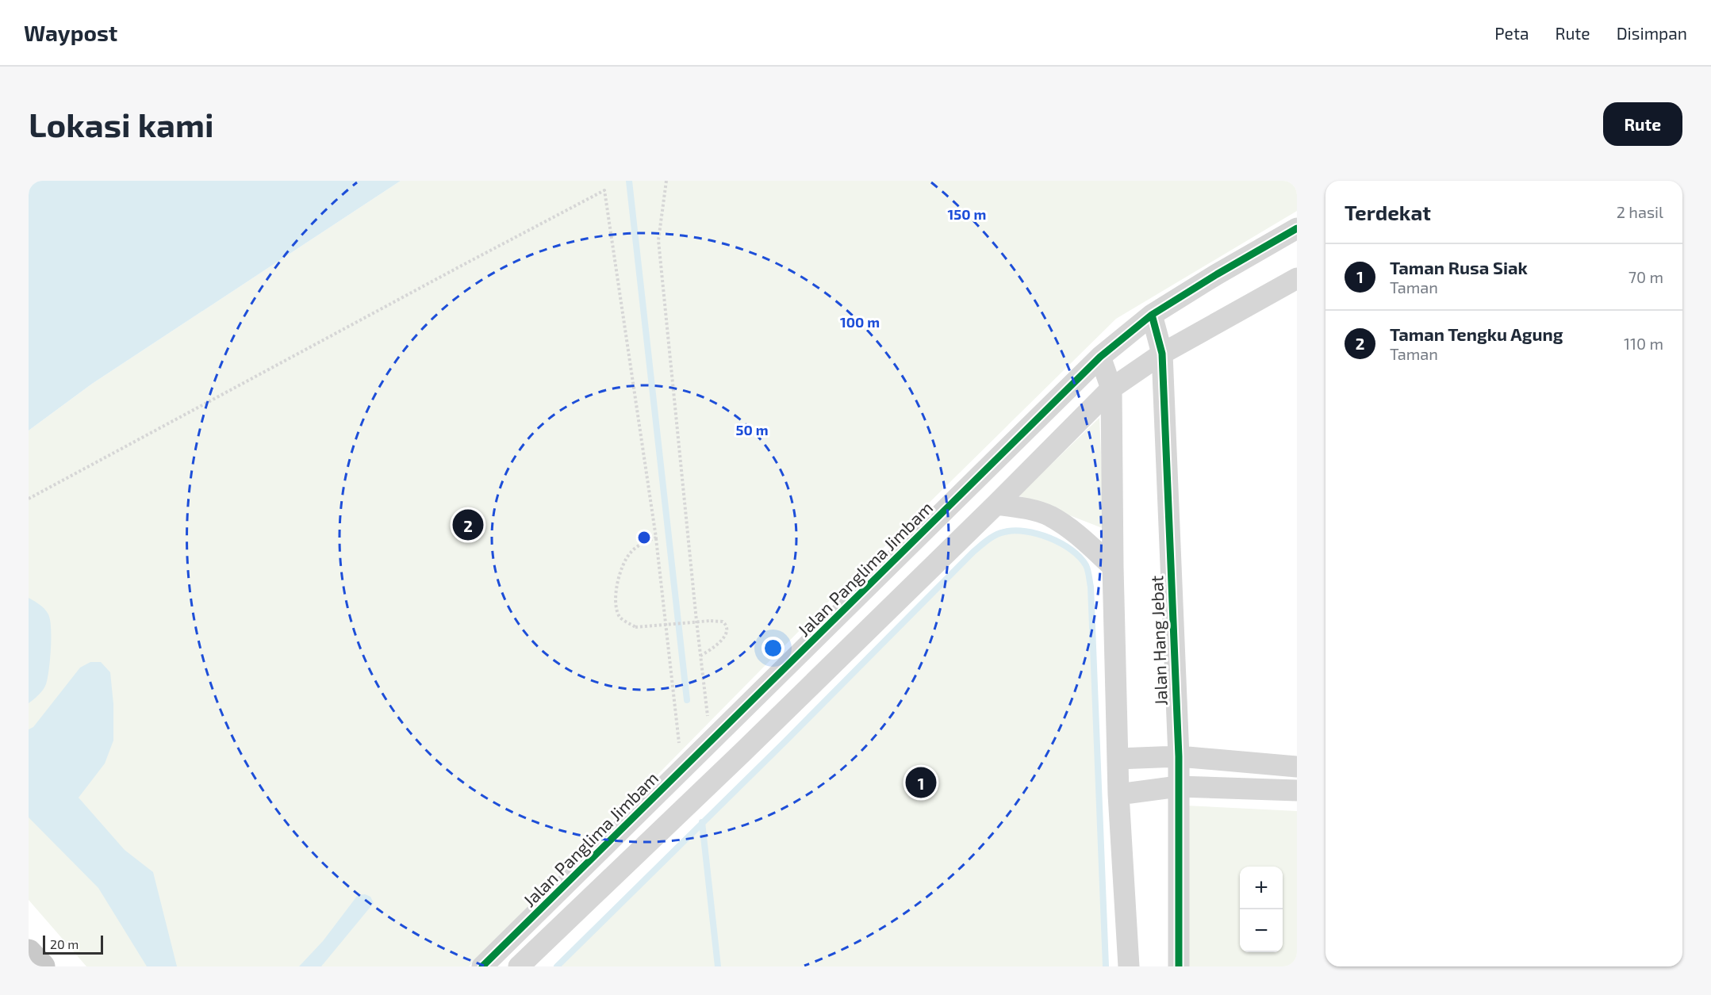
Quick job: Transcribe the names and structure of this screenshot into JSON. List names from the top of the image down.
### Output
{
  "streets": {
    "street": ["Jalan Panglima Jimbam", "Jalan Hang Jebat"]
  },
  "crossings": [
    ["Jalan Panglima Jimbam", "Jalan Hang Jebat"]
  ],
  "scale_bar": "20 m",
  "page": {
    "header": "Waypost",
    "nav": ["Peta", "Rute", "Disimpan"],
    "buttons": "Rute",
    "title": "Lokasi kami",
    "heading": ["Terdekat", "2 hasil"],
    "list": [
      {
        "mark": "1",
        "name": "Taman Rusa Siak",
        "note": "Taman",
        "value": "70 m"
      },
      {
        "mark": "2",
        "name": "Taman Tengku Agung",
        "note": "Taman",
        "value": "110 m"
      }
    ],
    "pins": ["2", "1"],
    "map_buttons": ["+", "−"],
    "scale": "20 m"
  },
  "rings": ["150 m", "100 m", "50 m"]
}
